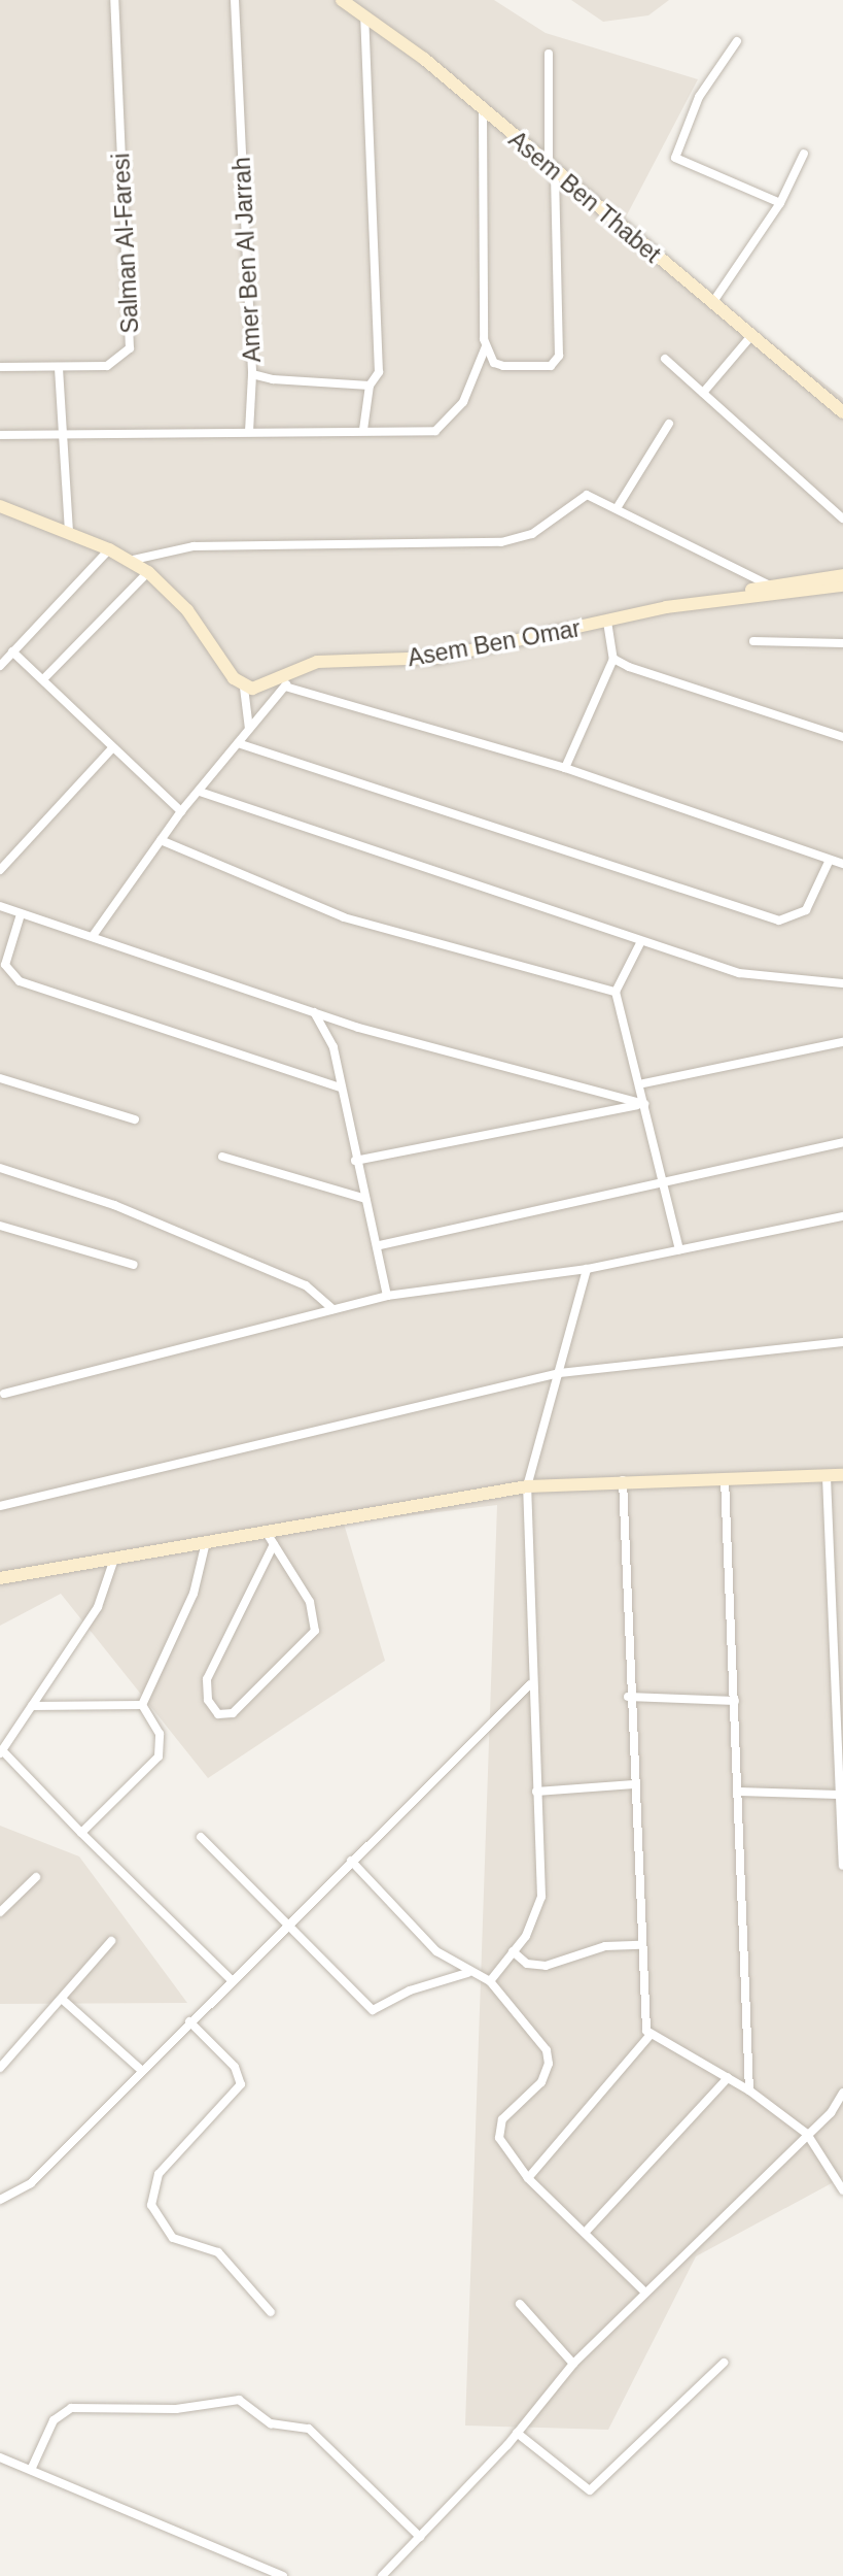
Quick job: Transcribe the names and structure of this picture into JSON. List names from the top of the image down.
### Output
{
  "streets": {
    "street": [
      "Asem Ben Thabet",
      "Salman Al-Faresi",
      "Amer Ben Al Jarrah",
      "Asem Ben Omar"
    ]
  }
}
